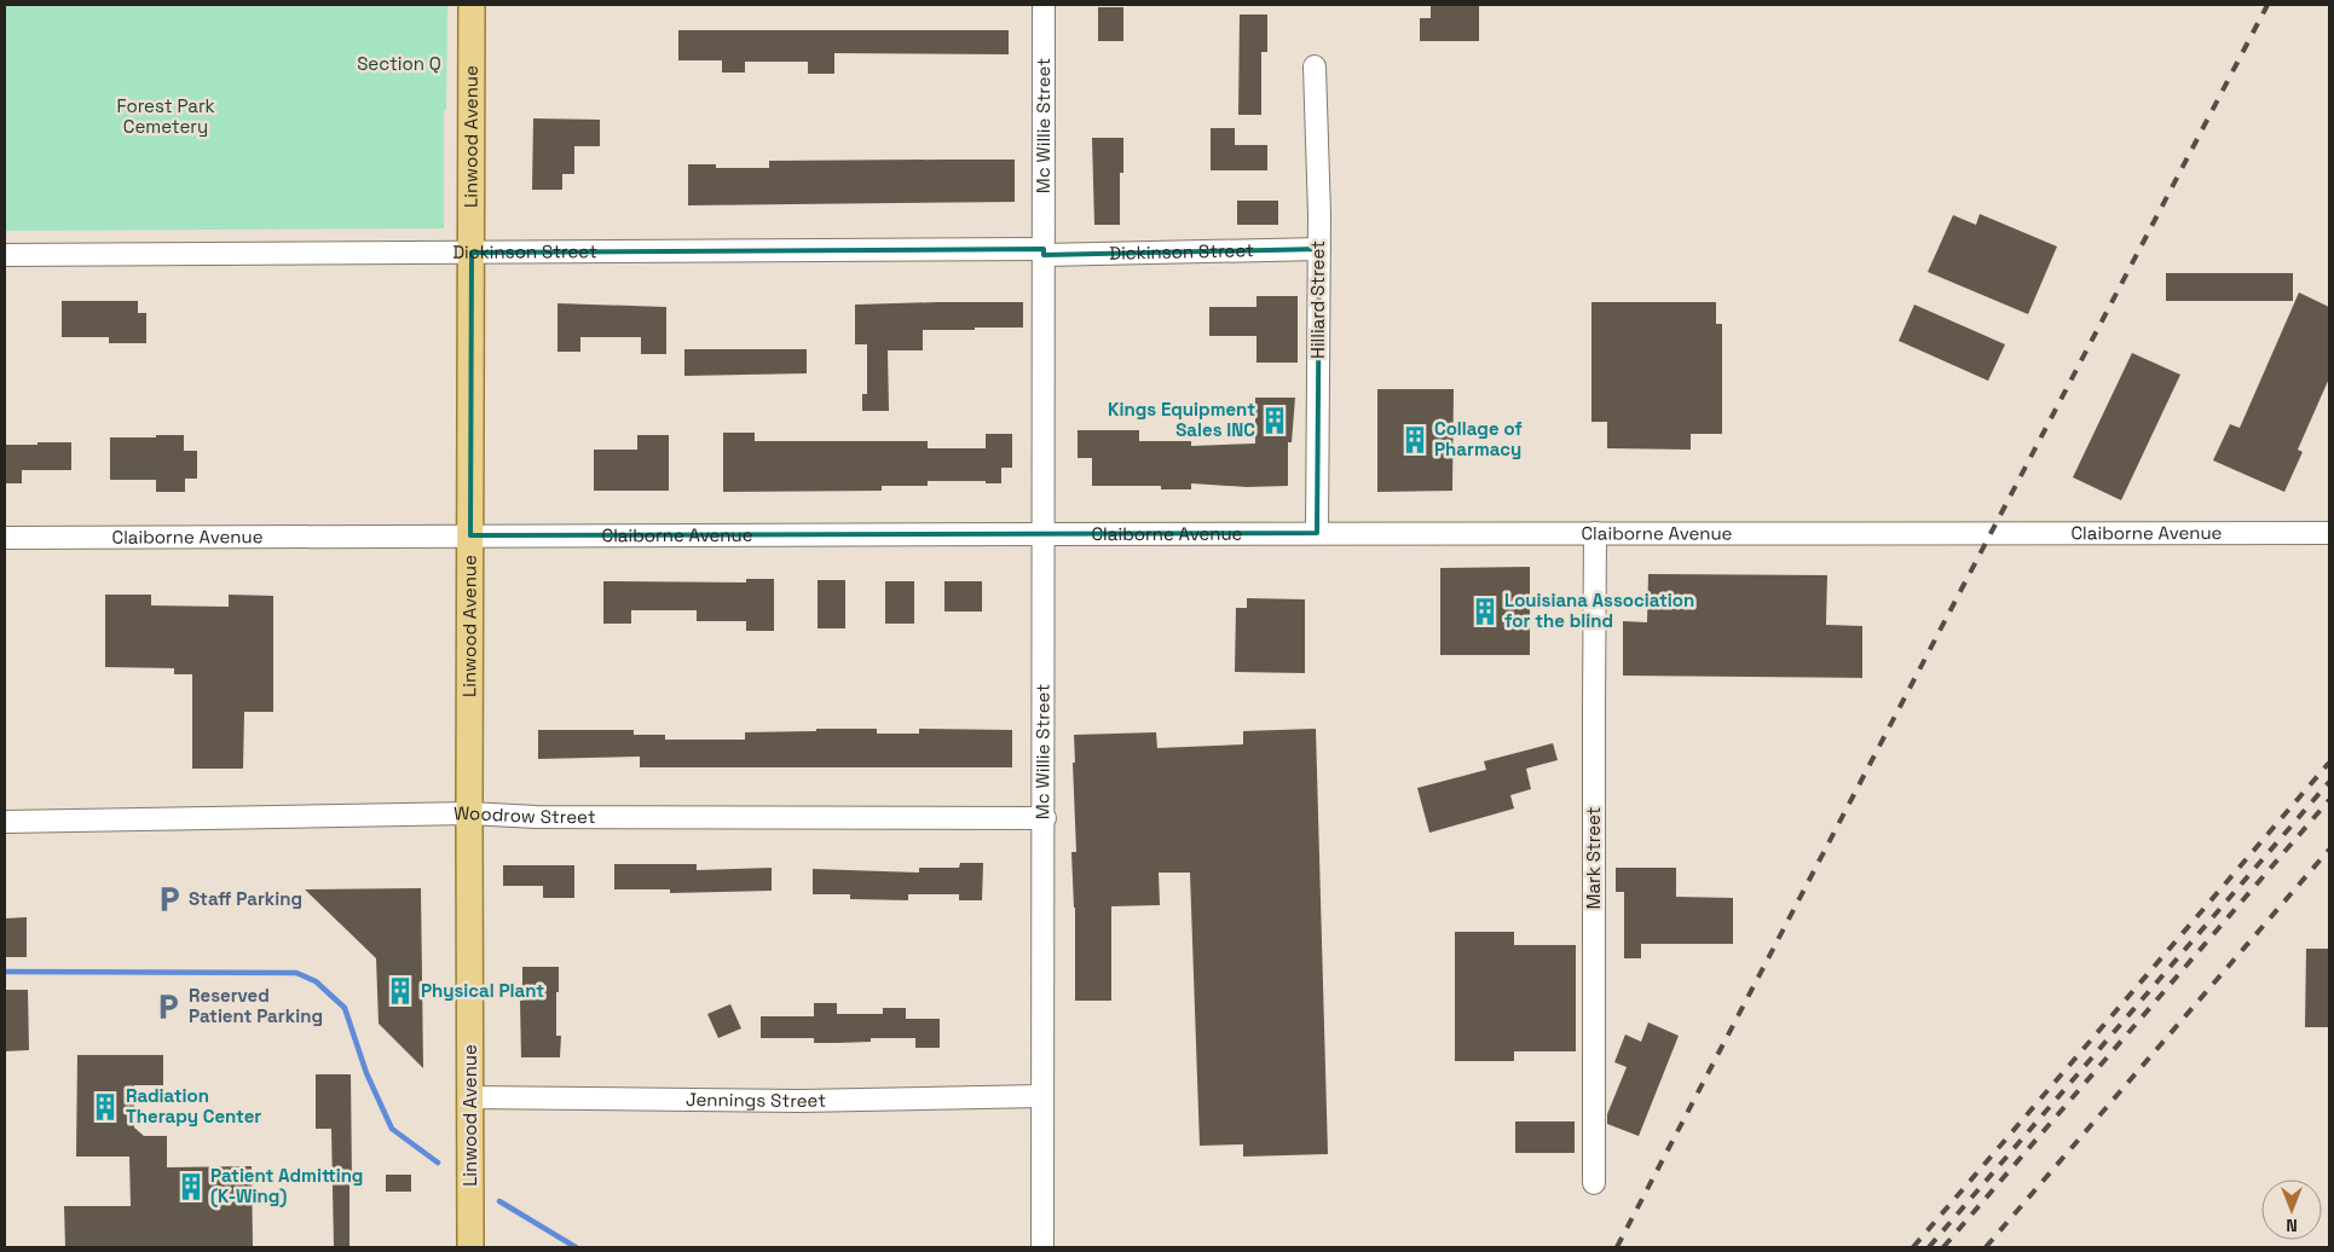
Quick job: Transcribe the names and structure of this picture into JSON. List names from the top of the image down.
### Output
{
  "streets": {
    "main road": ["Linwood Avenue"],
    "street": [
      "Mc Willie Street",
      "Dickinson Street",
      "Hilliard Street",
      "Claiborne Avenue",
      "Woodrow Street",
      "Mark Street",
      "Jennings Street"
    ]
  },
  "crossings": [
    ["Mc Willie Street", "Dickinson Street"],
    ["Mc Willie Street", "Claiborne Avenue"],
    ["Mc Willie Street", "Woodrow Street"],
    ["Mc Willie Street", "Jennings Street"],
    ["Linwood Avenue", "Dickinson Street"],
    ["Linwood Avenue", "Claiborne Avenue"],
    ["Linwood Avenue", "Woodrow Street"],
    ["Linwood Avenue", "Jennings Street"],
    ["Dickinson Street", "Hilliard Street"],
    ["Hilliard Street", "Claiborne Avenue"],
    ["Claiborne Avenue", "Mark Street"]
  ],
  "parks": ["Section Q", "Forest Park Cemetery"],
  "places": {
    "building": [
      "Kings Equipment Sales INC",
      "Collage of Pharmacy",
      "Louisiana Association for the blind",
      "Physical Plant",
      "Radiation Therapy Center",
      "Patient Admitting (K-Wing)"
    ],
    "parking": ["Staff Parking", "Reserved Patient Parking"]
  },
  "north": "bottom"
}
